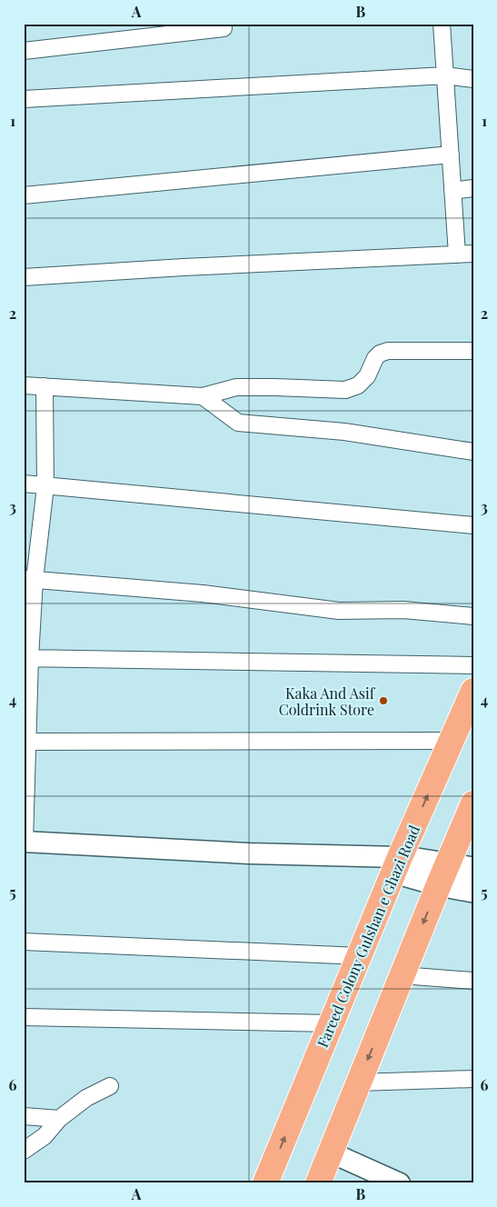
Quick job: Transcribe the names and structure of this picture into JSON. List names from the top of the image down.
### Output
{
  "streets": {
    "main road": ["Fareed Colony Gulshan e Ghazi Road"]
  },
  "places": ["Kaka And Asif Coldrink Store"],
  "grid": {
    "columns": ["A", "B"],
    "rows": [
      "1",
      "2",
      "3",
      "4",
      "5",
      "6"
    ]
  }
}
